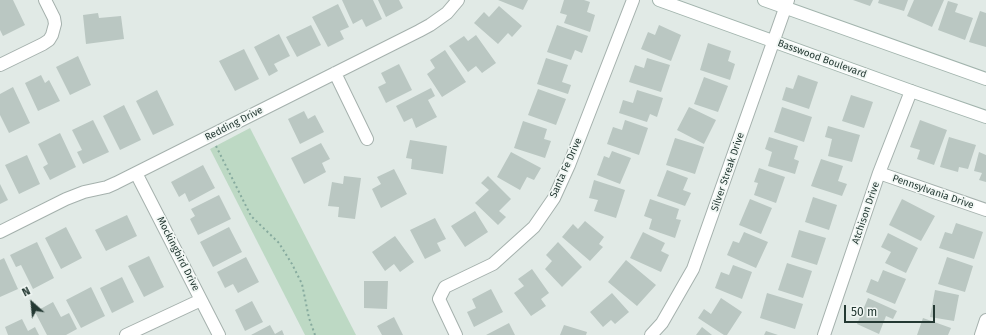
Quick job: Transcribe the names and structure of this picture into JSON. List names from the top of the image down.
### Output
{
  "streets": {
    "street": [
      "Basswood Boulevard",
      "Redding Drive",
      "Santa Fe Drive",
      "Silver Streak Drive",
      "Pennsylvania Drive",
      "Atchison Drive",
      "Mockingbird Drive"
    ]
  },
  "crossings": [
    ["Basswood Boulevard", "Silver Streak Drive"],
    ["Basswood Boulevard", "Atchison Drive"],
    ["Redding Drive", "Mockingbird Drive"],
    ["Pennsylvania Drive", "Atchison Drive"]
  ],
  "scale_bar": "50 m",
  "north": "top left"
}
